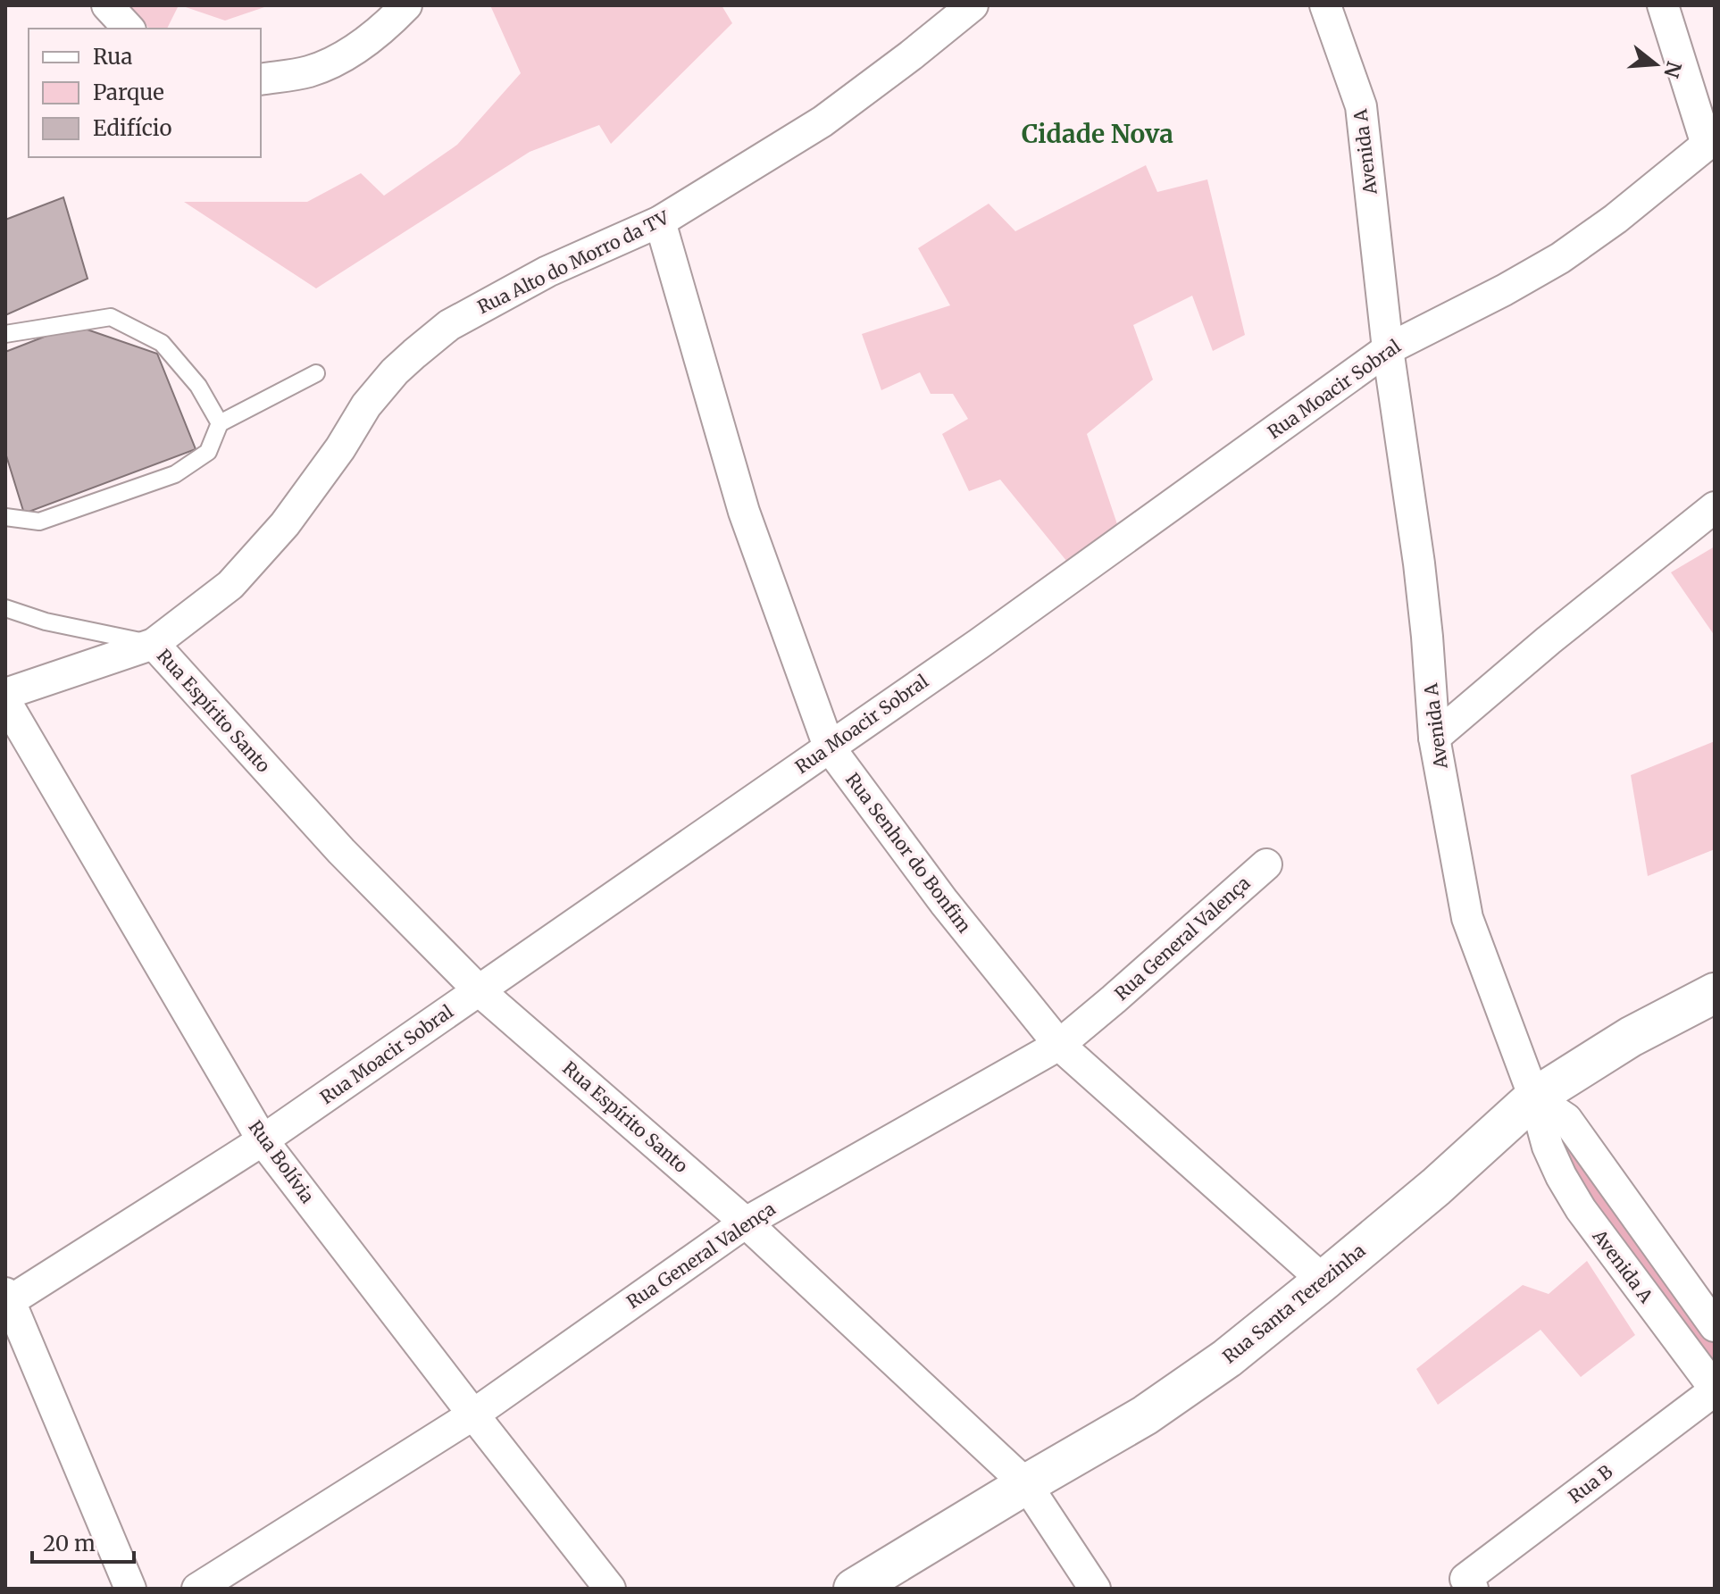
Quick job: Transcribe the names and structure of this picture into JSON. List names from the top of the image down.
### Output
{
  "streets": {
    "street": [
      "Avenida A",
      "Rua Alto do Morro da TV",
      "Rua Moacir Sobral",
      "Rua Espírito Santo",
      "Rua Senhor do Bonfim",
      "Rua General Valença",
      "Rua Bolívia",
      "Rua Santa Terezinha",
      "Rua B"
    ]
  },
  "crossings": [
    ["Avenida A", "Rua Moacir Sobral"],
    ["Avenida A", "Rua Santa Terezinha"],
    ["Avenida A", "Rua B"],
    ["Rua Alto do Morro da TV", "Rua Espírito Santo"],
    ["Rua Alto do Morro da TV", "Rua Senhor do Bonfim"],
    ["Rua Moacir Sobral", "Rua Espírito Santo"],
    ["Rua Moacir Sobral", "Rua Senhor do Bonfim"],
    ["Rua Moacir Sobral", "Rua Bolívia"],
    ["Rua Espírito Santo", "Rua General Valença"],
    ["Rua Espírito Santo", "Rua Santa Terezinha"],
    ["Rua Senhor do Bonfim", "Rua General Valença"],
    ["Rua Senhor do Bonfim", "Rua Santa Terezinha"],
    ["Rua General Valença", "Rua Bolívia"]
  ],
  "districts": ["Cidade Nova"],
  "legend": ["Rua", "Parque", "Edifício"],
  "scale_bar": "20 m",
  "north": "right"
}
